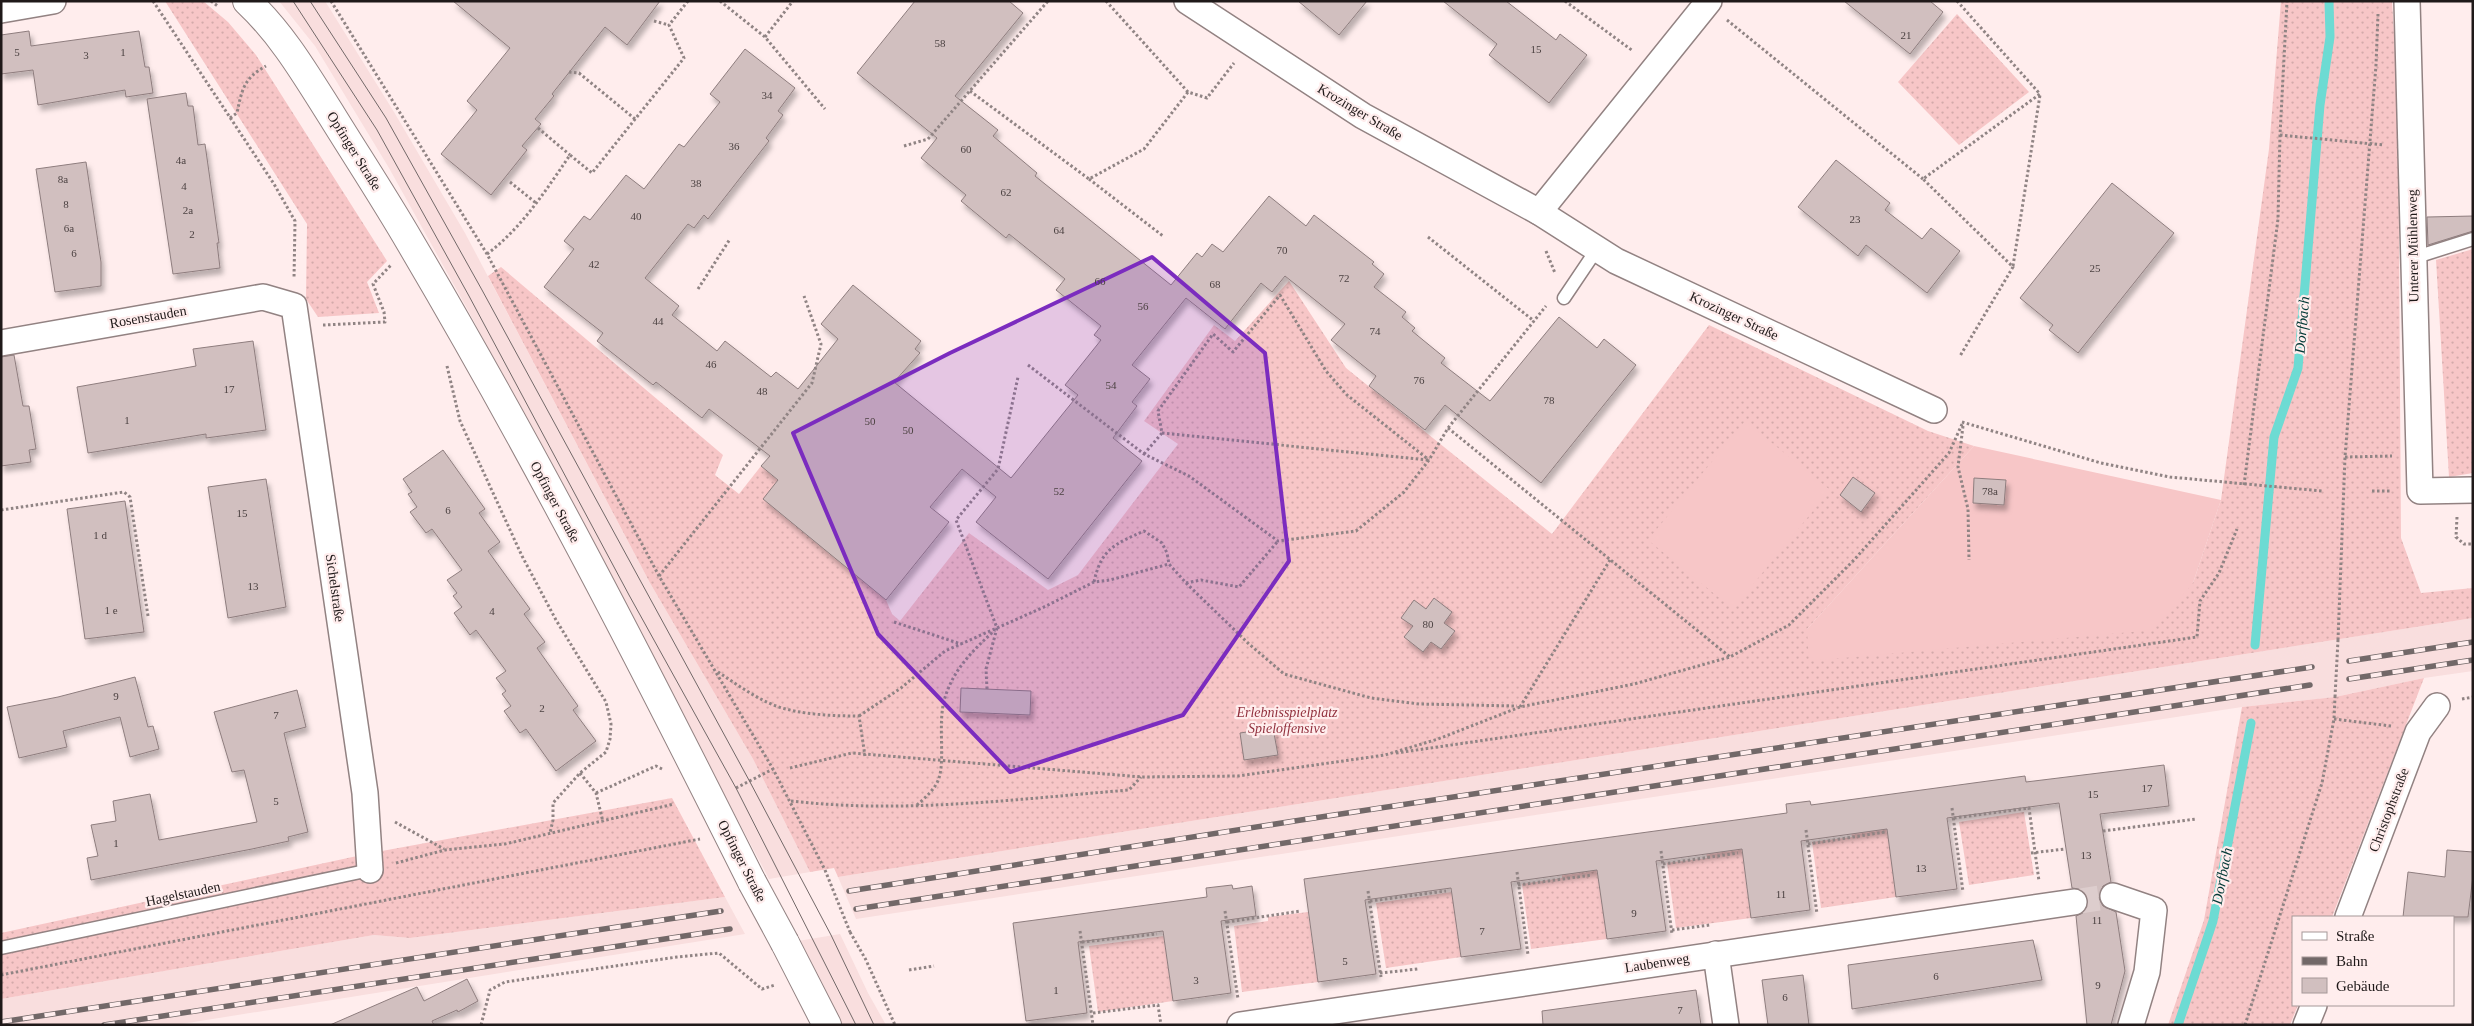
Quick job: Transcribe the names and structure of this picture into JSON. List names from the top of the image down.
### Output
{
  "streets": {
    "street": [
      "Krozinger Straße",
      "Opfinger Straße",
      "Unterer Mühlenweg",
      "Rosenstauden",
      "Sichelstraße",
      "Christophstraße",
      "Laubenweg"
    ],
    "lane": ["Hagelstauden"]
  },
  "crossings": [
    ["Rosenstauden", "Sichelstraße"],
    ["Sichelstraße", "Hagelstauden"]
  ],
  "water": ["Dorfbach"],
  "parks": ["Erlebnisspielplatz Spieloffensive"],
  "house_numbers": [
    "21",
    "58",
    "15",
    "5",
    "1",
    "3",
    "34",
    "36",
    "60",
    "4a",
    "8a",
    "38",
    "4",
    "62",
    "8",
    "2a",
    "40",
    "23",
    "6a",
    "64",
    "2",
    "70",
    "6",
    "42",
    "25",
    "72",
    "66",
    "68",
    "56",
    "44",
    "74",
    "46",
    "76",
    "54",
    "17",
    "48",
    "78",
    "1",
    "50",
    "50",
    "52",
    "78a",
    "6",
    "15",
    "1 d",
    "13",
    "1 e",
    "4",
    "80",
    "9",
    "2",
    "7",
    "17",
    "15",
    "5",
    "1",
    "13",
    "13",
    "11",
    "9",
    "11",
    "7",
    "5",
    "6",
    "3",
    "9",
    "1",
    "6",
    "7"
  ],
  "legend": ["Straße", "Bahn", "Gebäude"]
}
